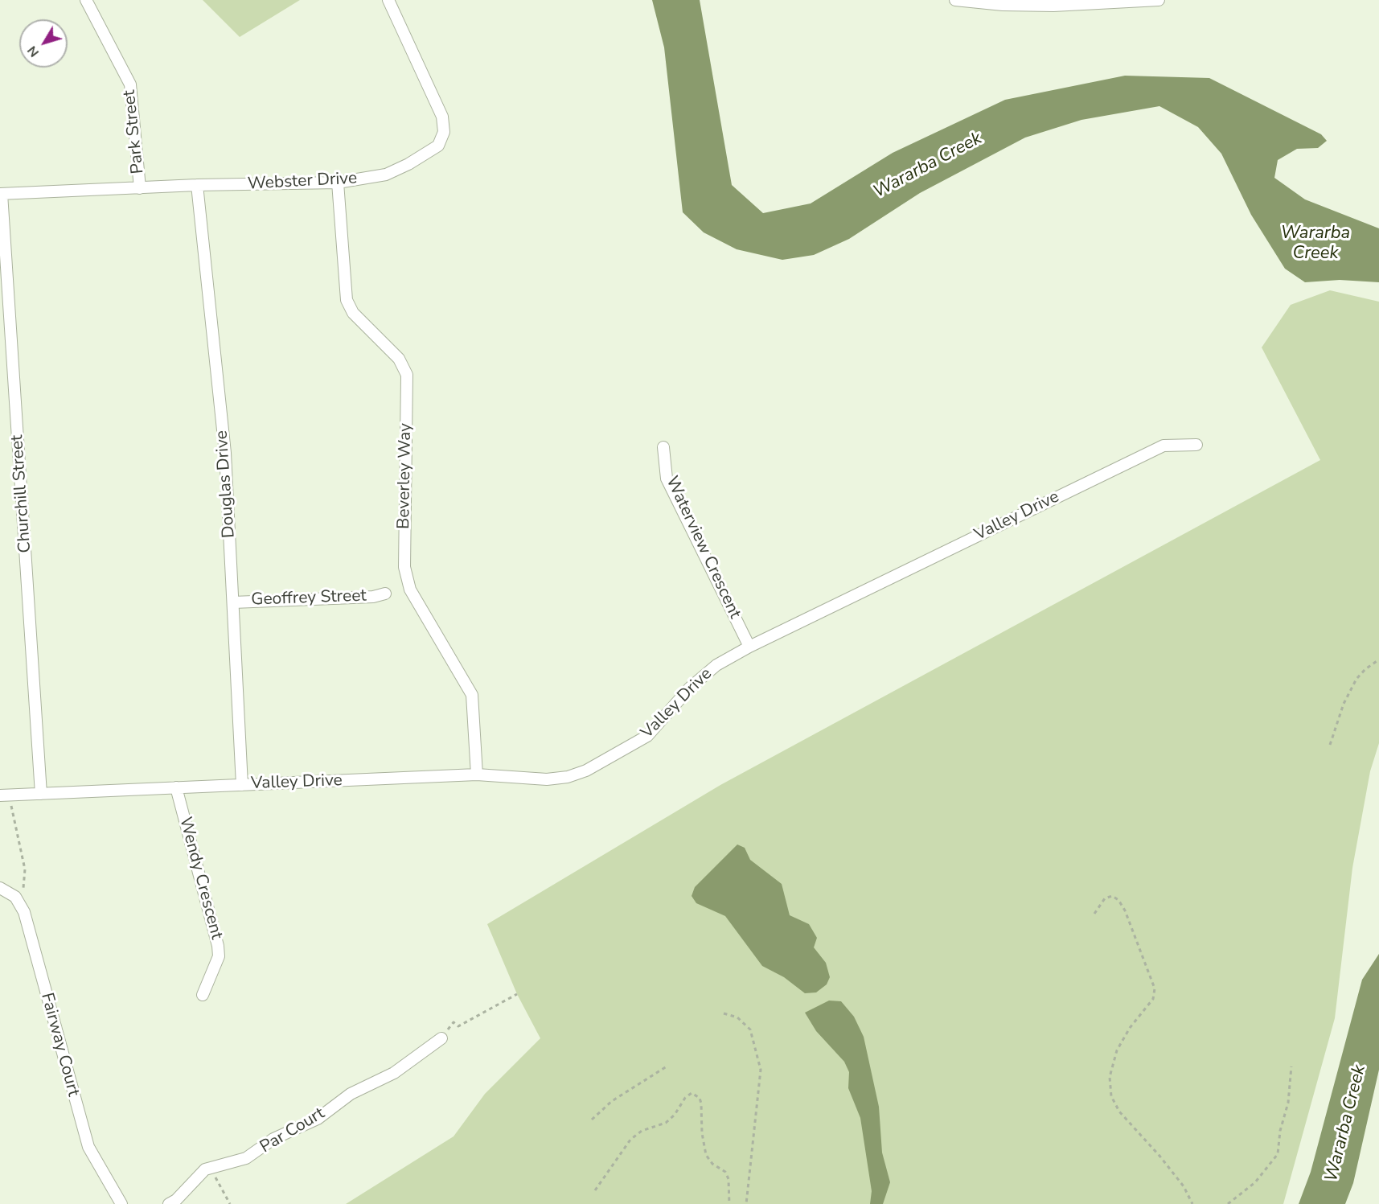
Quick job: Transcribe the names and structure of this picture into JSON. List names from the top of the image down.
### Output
{
  "streets": {
    "street": [
      "Park Street",
      "Webster Drive",
      "Beverley Way",
      "Douglas Drive",
      "Churchill Street",
      "Valley Drive",
      "Waterview Crescent",
      "Geoffrey Street",
      "Wendy Crescent",
      "Fairway Court",
      "Par Court"
    ]
  },
  "crossings": [
    ["Park Street", "Webster Drive"],
    ["Webster Drive", "Beverley Way"],
    ["Webster Drive", "Douglas Drive"],
    ["Webster Drive", "Churchill Street"],
    ["Beverley Way", "Valley Drive"],
    ["Douglas Drive", "Valley Drive"],
    ["Douglas Drive", "Geoffrey Street"],
    ["Churchill Street", "Valley Drive"],
    ["Valley Drive", "Waterview Crescent"],
    ["Valley Drive", "Wendy Crescent"]
  ],
  "water": ["Wararba Creek"],
  "north": "bottom left"
}
